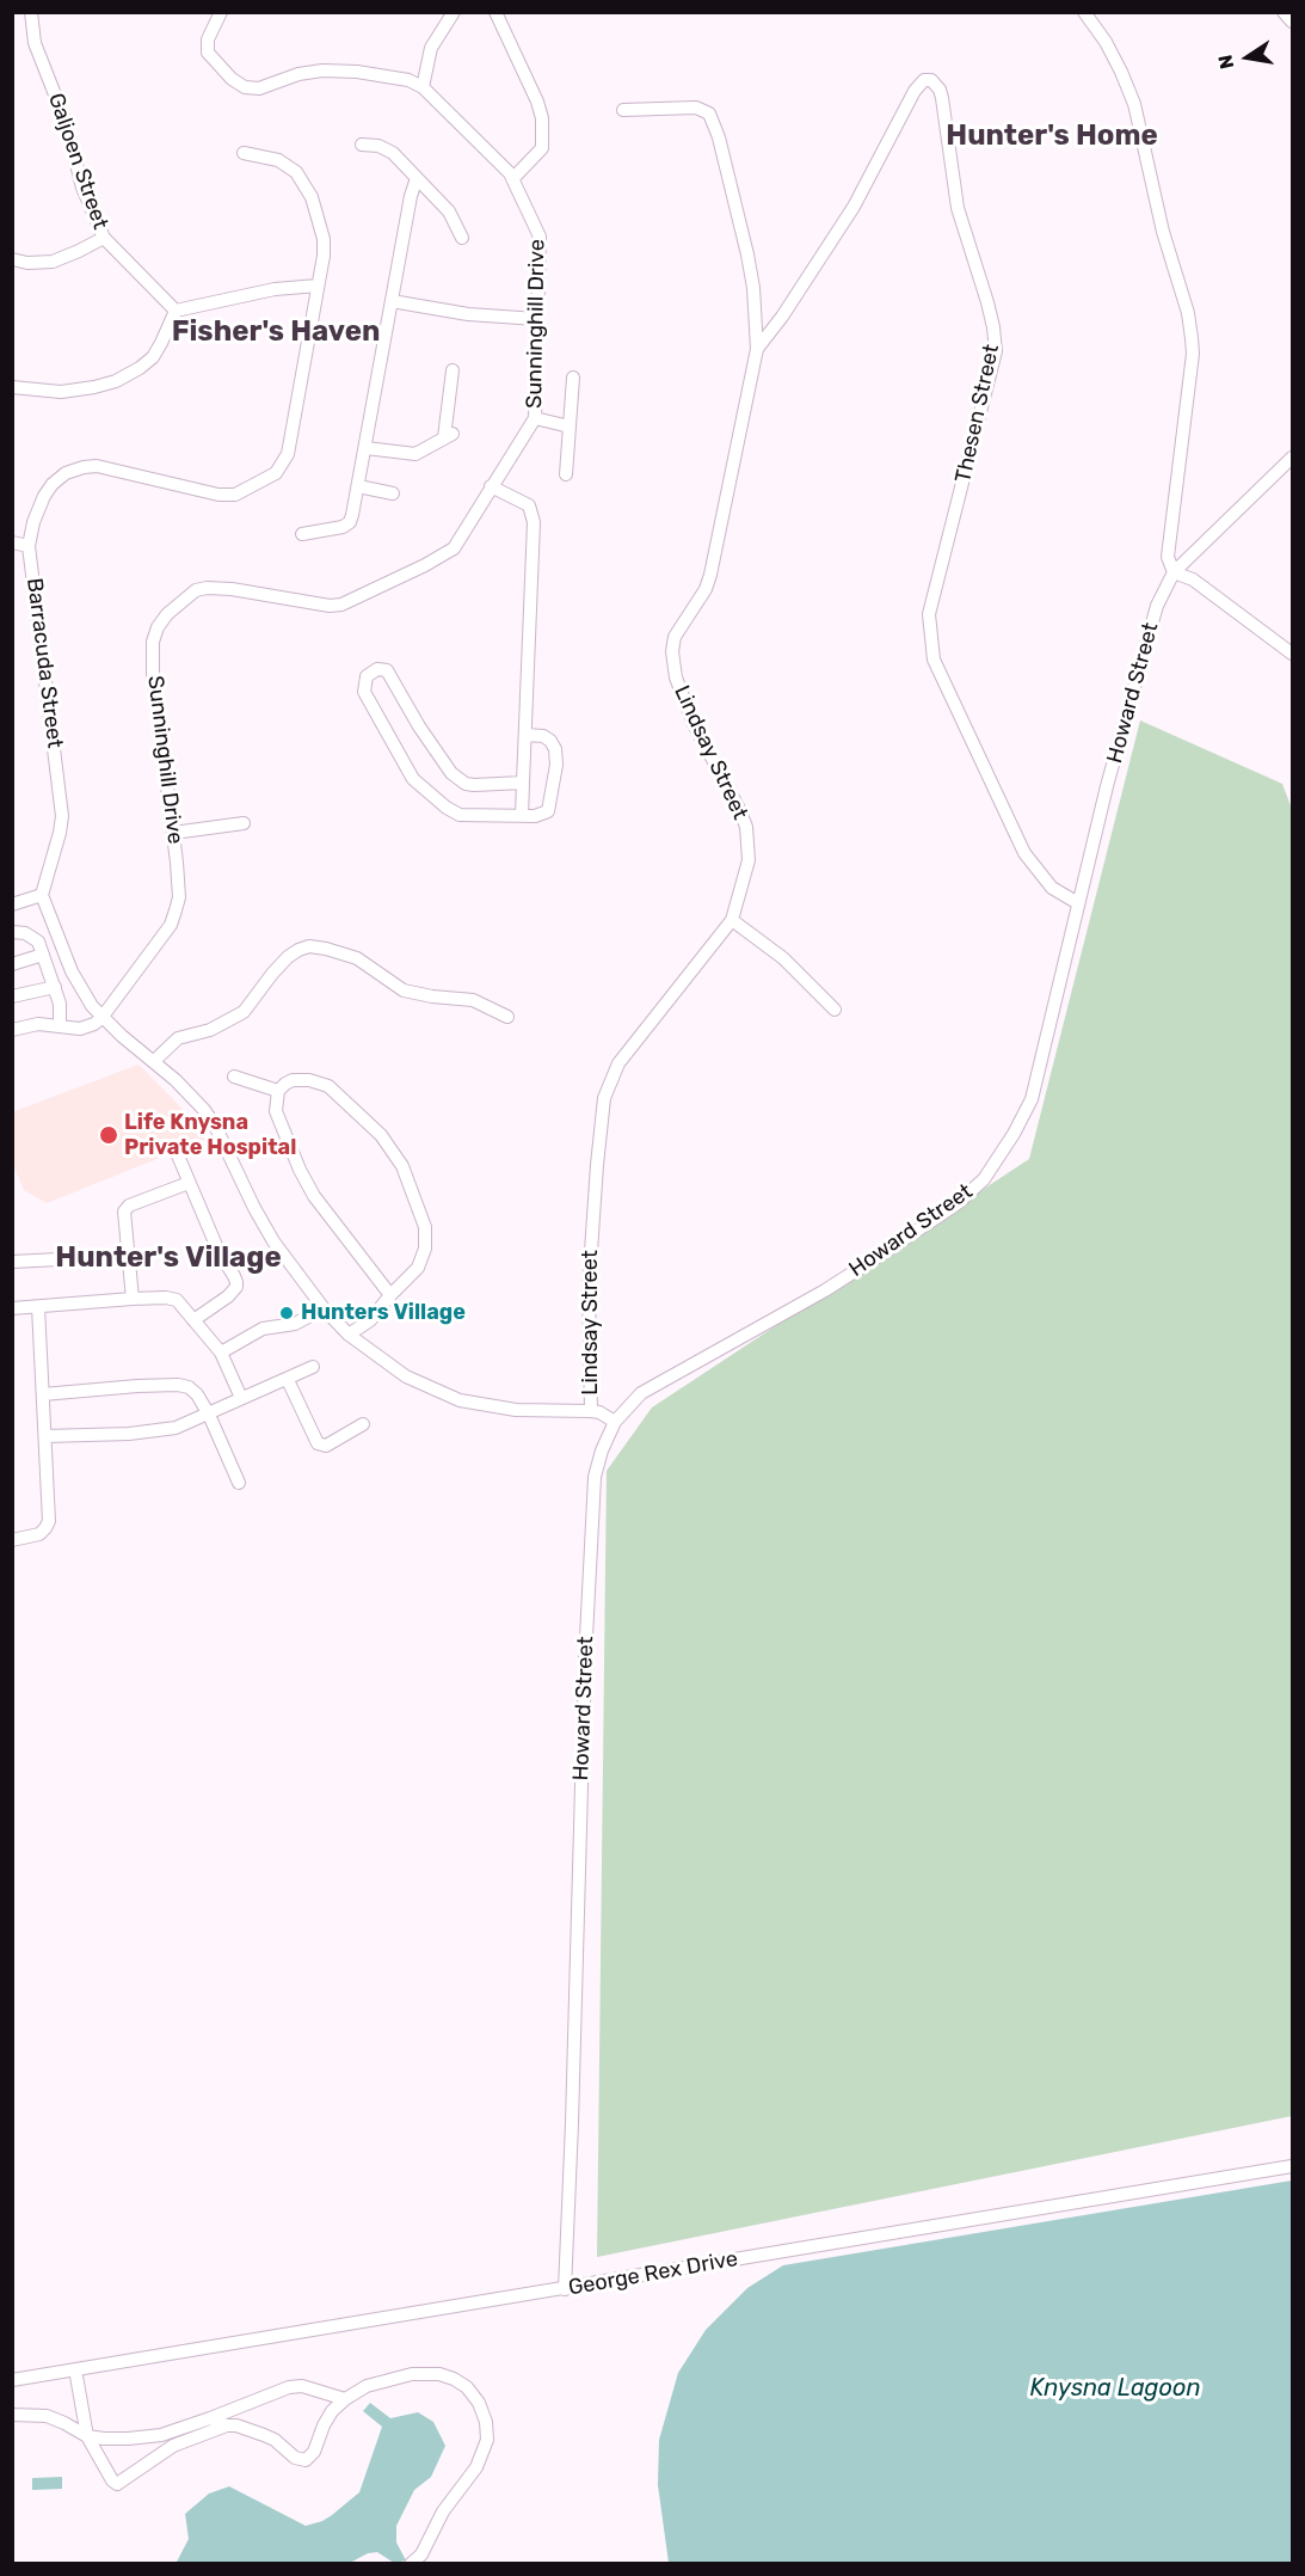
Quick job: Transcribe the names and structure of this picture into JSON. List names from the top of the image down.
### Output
{
  "streets": {
    "street": [
      "Galjoen Street",
      "Sunninghill Drive",
      "Thesen Street",
      "Barracuda Street",
      "Howard Street",
      "Lindsay Street",
      "George Rex Drive"
    ]
  },
  "crossings": [
    ["Thesen Street", "Howard Street"],
    ["Thesen Street", "Lindsay Street"],
    ["Howard Street", "George Rex Drive"]
  ],
  "districts": ["Hunter's Home", "Fisher's Haven", "Hunter's Village"],
  "water": ["Knysna Lagoon"],
  "places": ["Life Knysna Private Hospital", "Hunters Village"],
  "north": "left"
}
